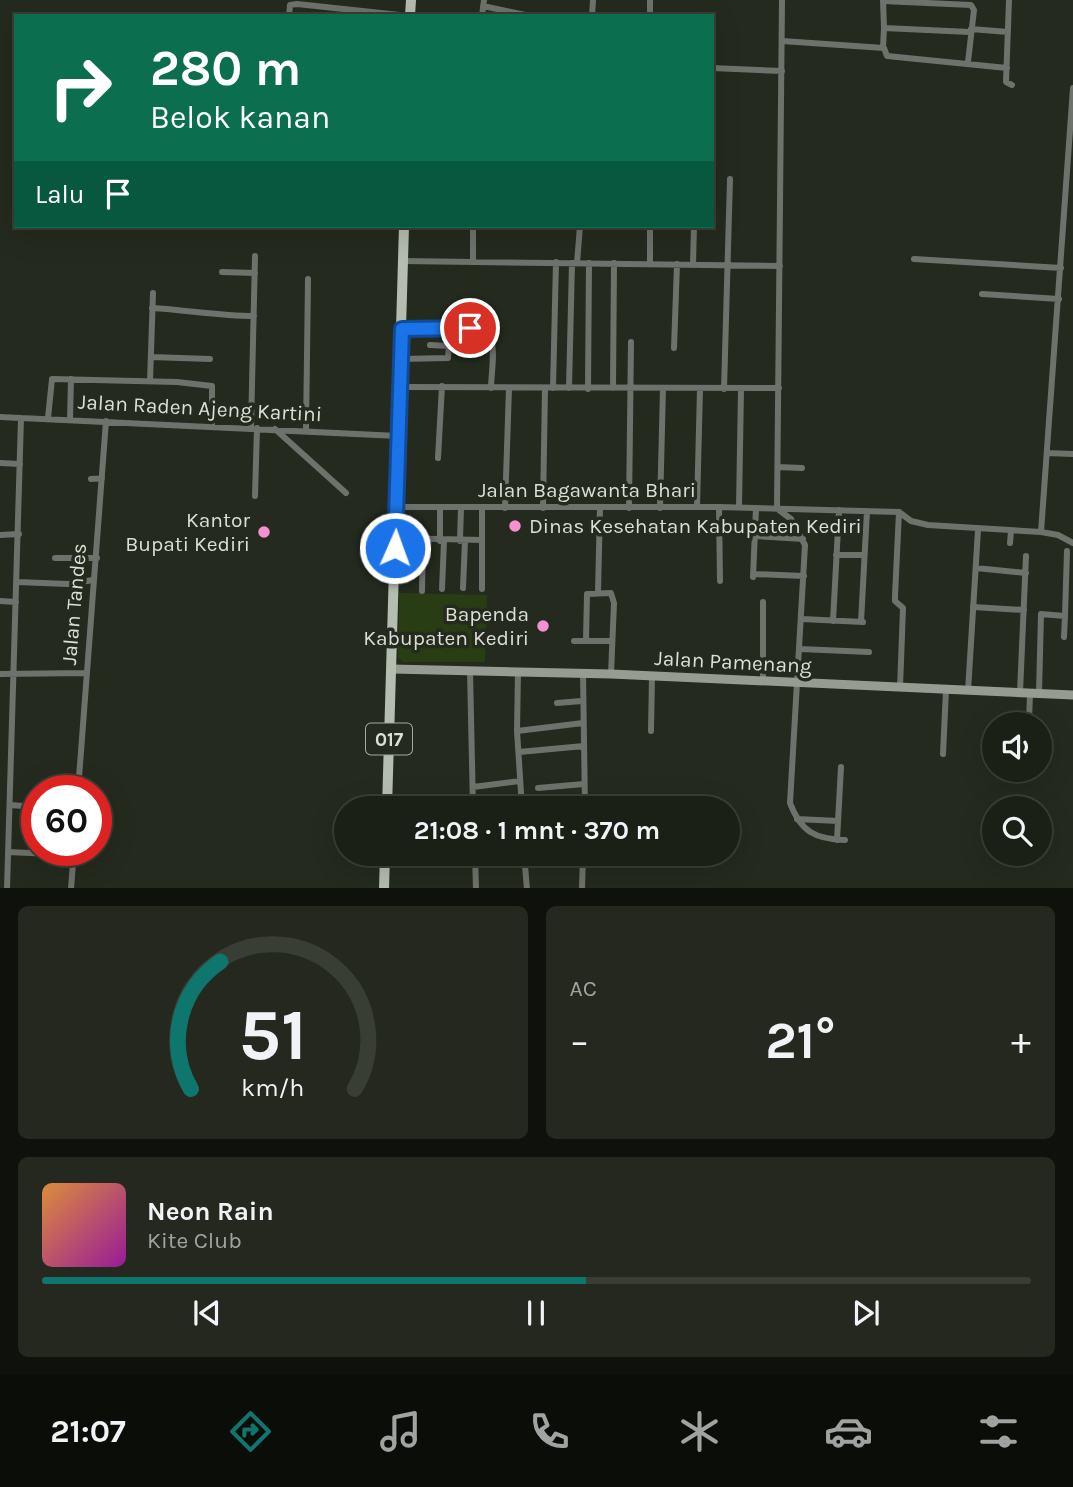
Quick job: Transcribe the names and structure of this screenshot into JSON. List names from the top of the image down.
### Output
{
  "streets": {
    "main road": ["Jalan Pamenang", "017"],
    "street": ["Jalan Raden Ajeng Kartini", "Jalan Bagawanta Bhari", "Jalan Tandes"]
  },
  "crossings": [
    ["Jalan Raden Ajeng Kartini", "Jalan Tandes"],
    ["Jalan Raden Ajeng Kartini", "017"],
    ["Jalan Bagawanta Bhari", "017"],
    ["Jalan Pamenang", "017"]
  ],
  "places": ["Dinas Kesehatan Kabupaten Kediri", "Kantor Bupati Kediri", "Bapenda Kabupaten Kediri"],
  "page": {
    "turn": ["280 m", "Belok kanan"],
    "then": "Lalu",
    "limit": "60",
    "trip": "21:08 · 1 mnt · 370 m",
    "tile": "AC",
    "heat": ["−", "21°", "+"],
    "song": ["Neon Rain", "Kite Club"],
    "tabs": "21:07",
    "gauge": ["51", "km/h"]
  }
}
